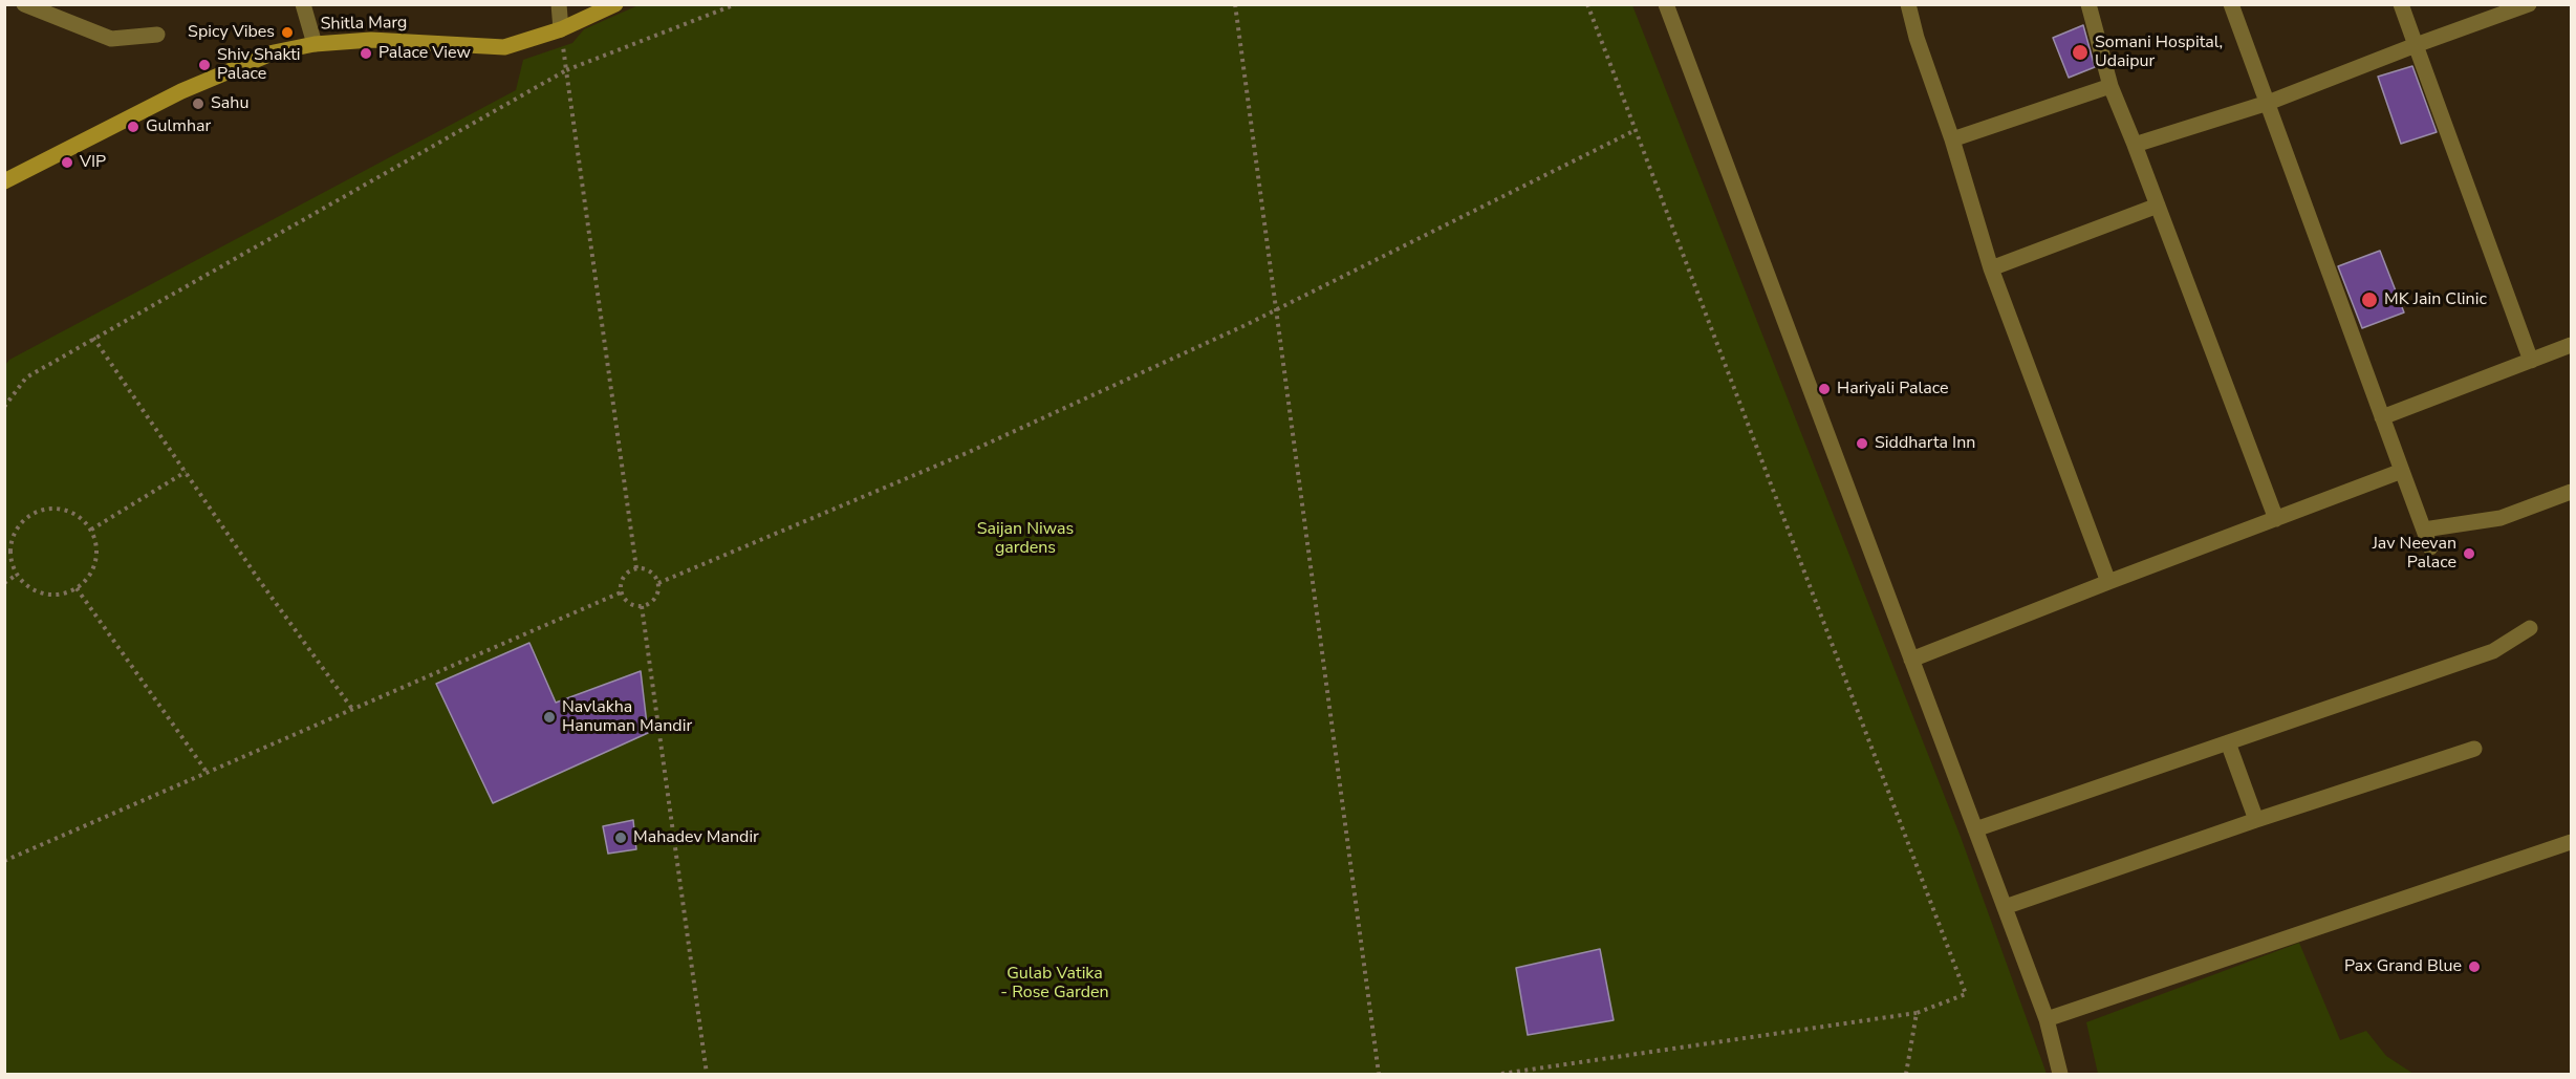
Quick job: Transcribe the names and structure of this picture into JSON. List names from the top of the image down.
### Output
{
  "streets": {
    "main road": ["Shitla Marg"]
  },
  "parks": ["Saijan Niwas gardens", "Gulab Vatika - Rose Garden"],
  "places": [
    "Spicy Vibes",
    "Somani Hospital, Udaipur",
    "Palace View",
    "Shiv Shakti Palace",
    "Sahu",
    "Gulmhar",
    "VIP",
    "MK Jain Clinic",
    "Hariyali Palace",
    "Siddharta Inn",
    "Jav Neevan Palace",
    "Navlakha Hanuman Mandir",
    "Mahadev Mandir",
    "Pax Grand Blue"
  ]
}
